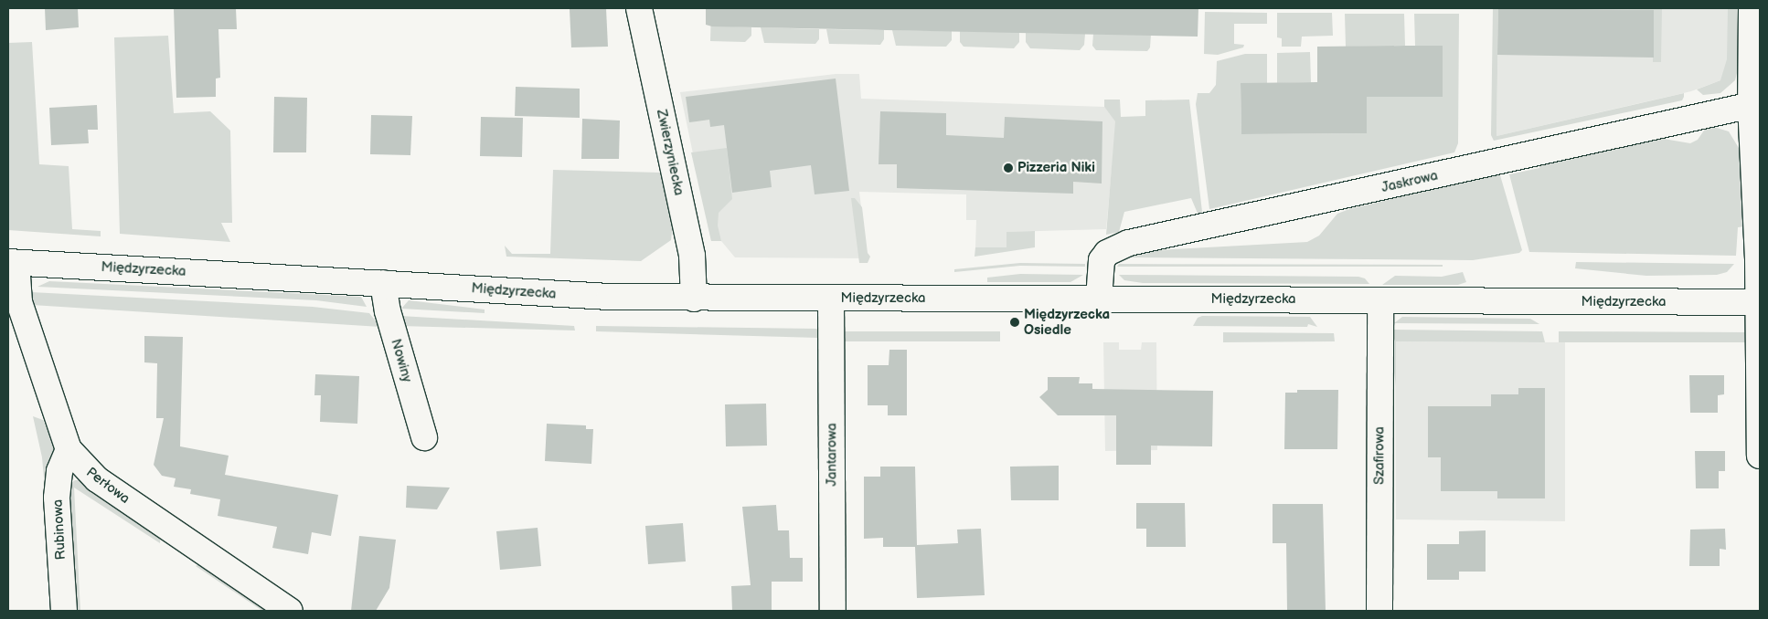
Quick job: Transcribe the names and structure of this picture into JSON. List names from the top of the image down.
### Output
{
  "streets": {
    "street": [
      "Zwierzyniecka",
      "Jaskrowa",
      "Międzyrzecka",
      "Nowiny",
      "Jantarowa",
      "Szafirowa",
      "Perłowa",
      "Rubinowa"
    ]
  },
  "crossings": [
    ["Zwierzyniecka", "Międzyrzecka"],
    ["Jaskrowa", "Międzyrzecka"],
    ["Międzyrzecka", "Nowiny"],
    ["Międzyrzecka", "Jantarowa"],
    ["Międzyrzecka", "Szafirowa"],
    ["Międzyrzecka", "Perłowa"],
    ["Perłowa", "Rubinowa"]
  ],
  "places": ["Pizzeria Niki", "Międzyrzecka Osiedle"]
}
